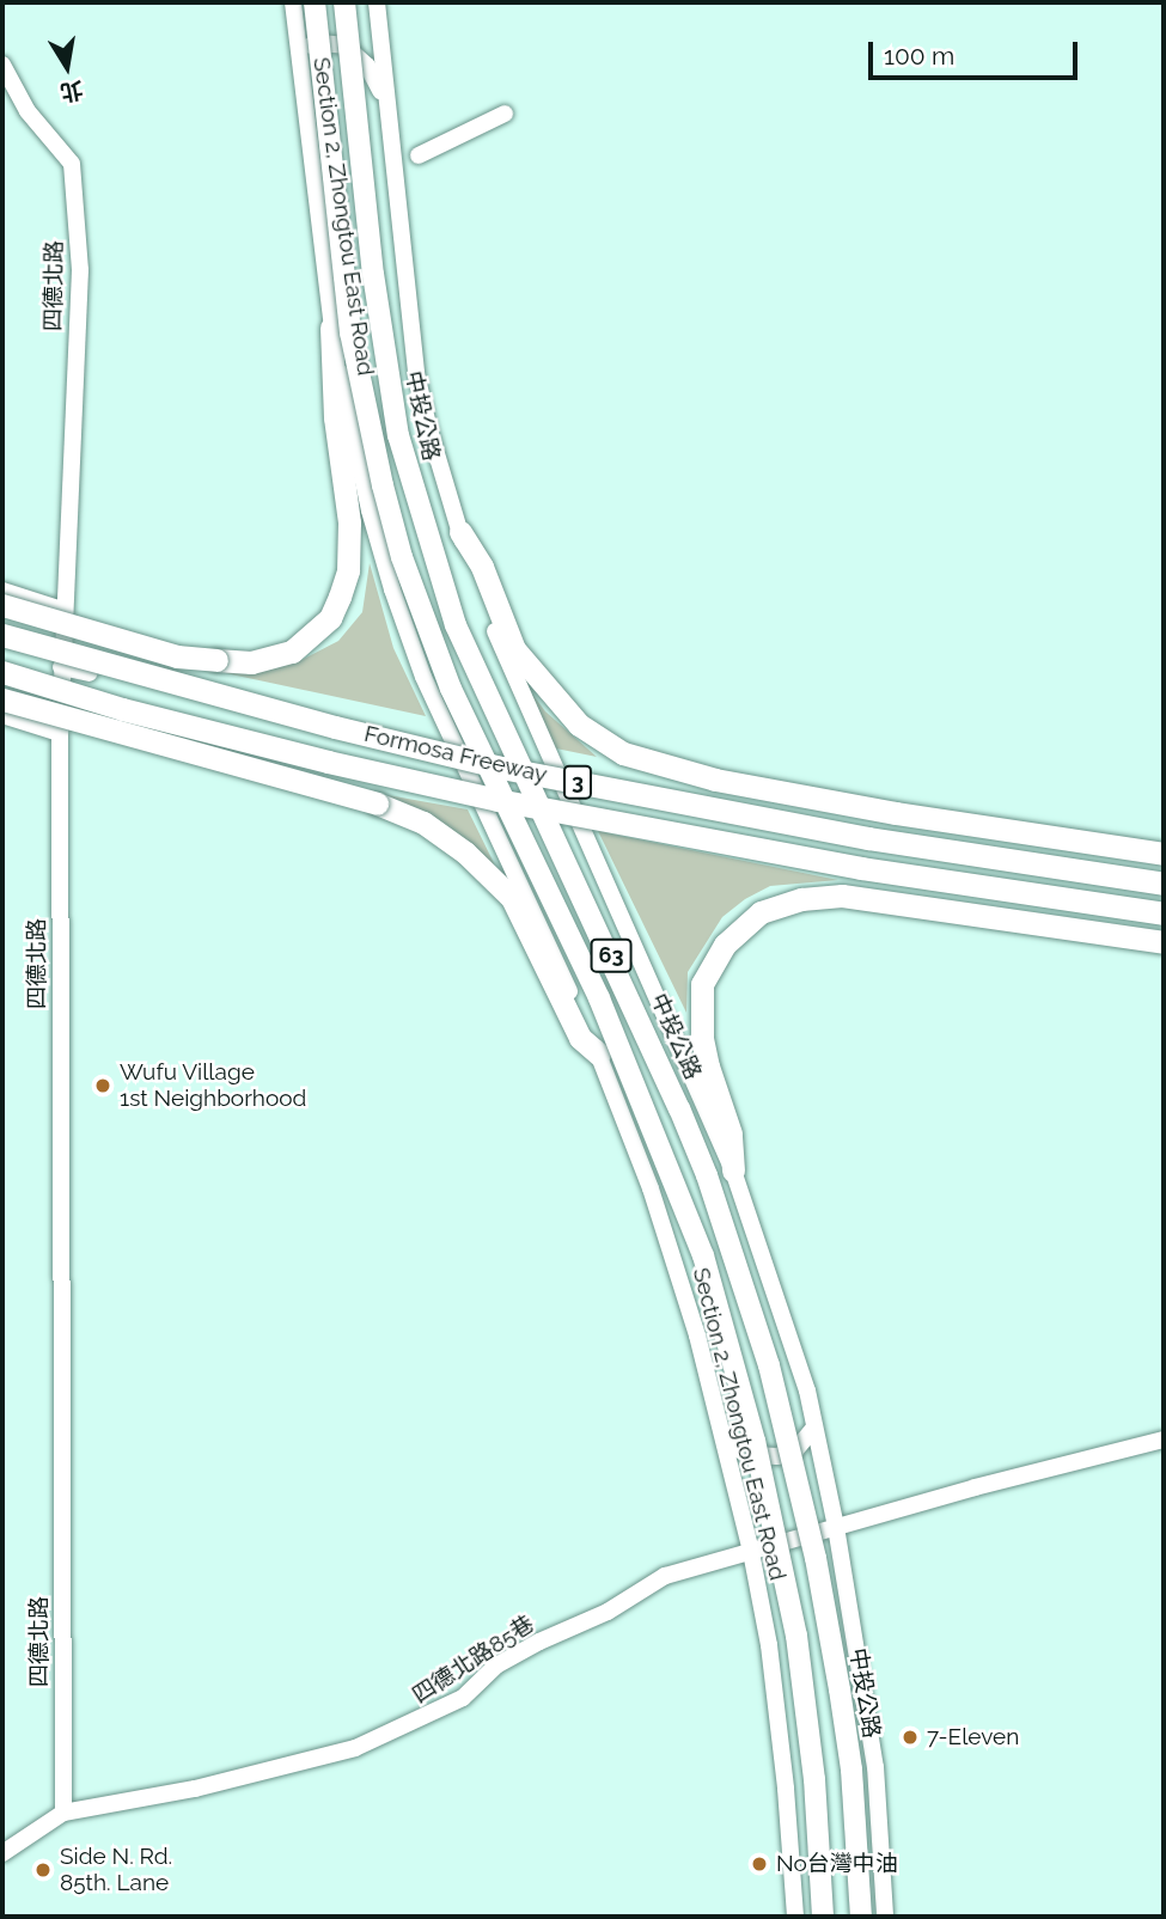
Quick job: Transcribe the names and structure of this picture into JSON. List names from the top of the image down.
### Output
{
  "streets": {
    "highway": ["Formosa Freeway", "3"],
    "main road": ["中投公路", "63"],
    "street": ["Section 2, Zhongtou East Road", "四德北路", "四德北路85巷"]
  },
  "crossings": [
    ["Section 2, Zhongtou East Road", "四德北路85巷"],
    ["四德北路", "四德北路85巷"]
  ],
  "places": [
    "Wufu Village 1st Neighborhood",
    "7-Eleven",
    "No台灣中油",
    "Side N. Rd. 85th. Lane"
  ],
  "scale_bar": "100 m",
  "north": "bottom"
}
